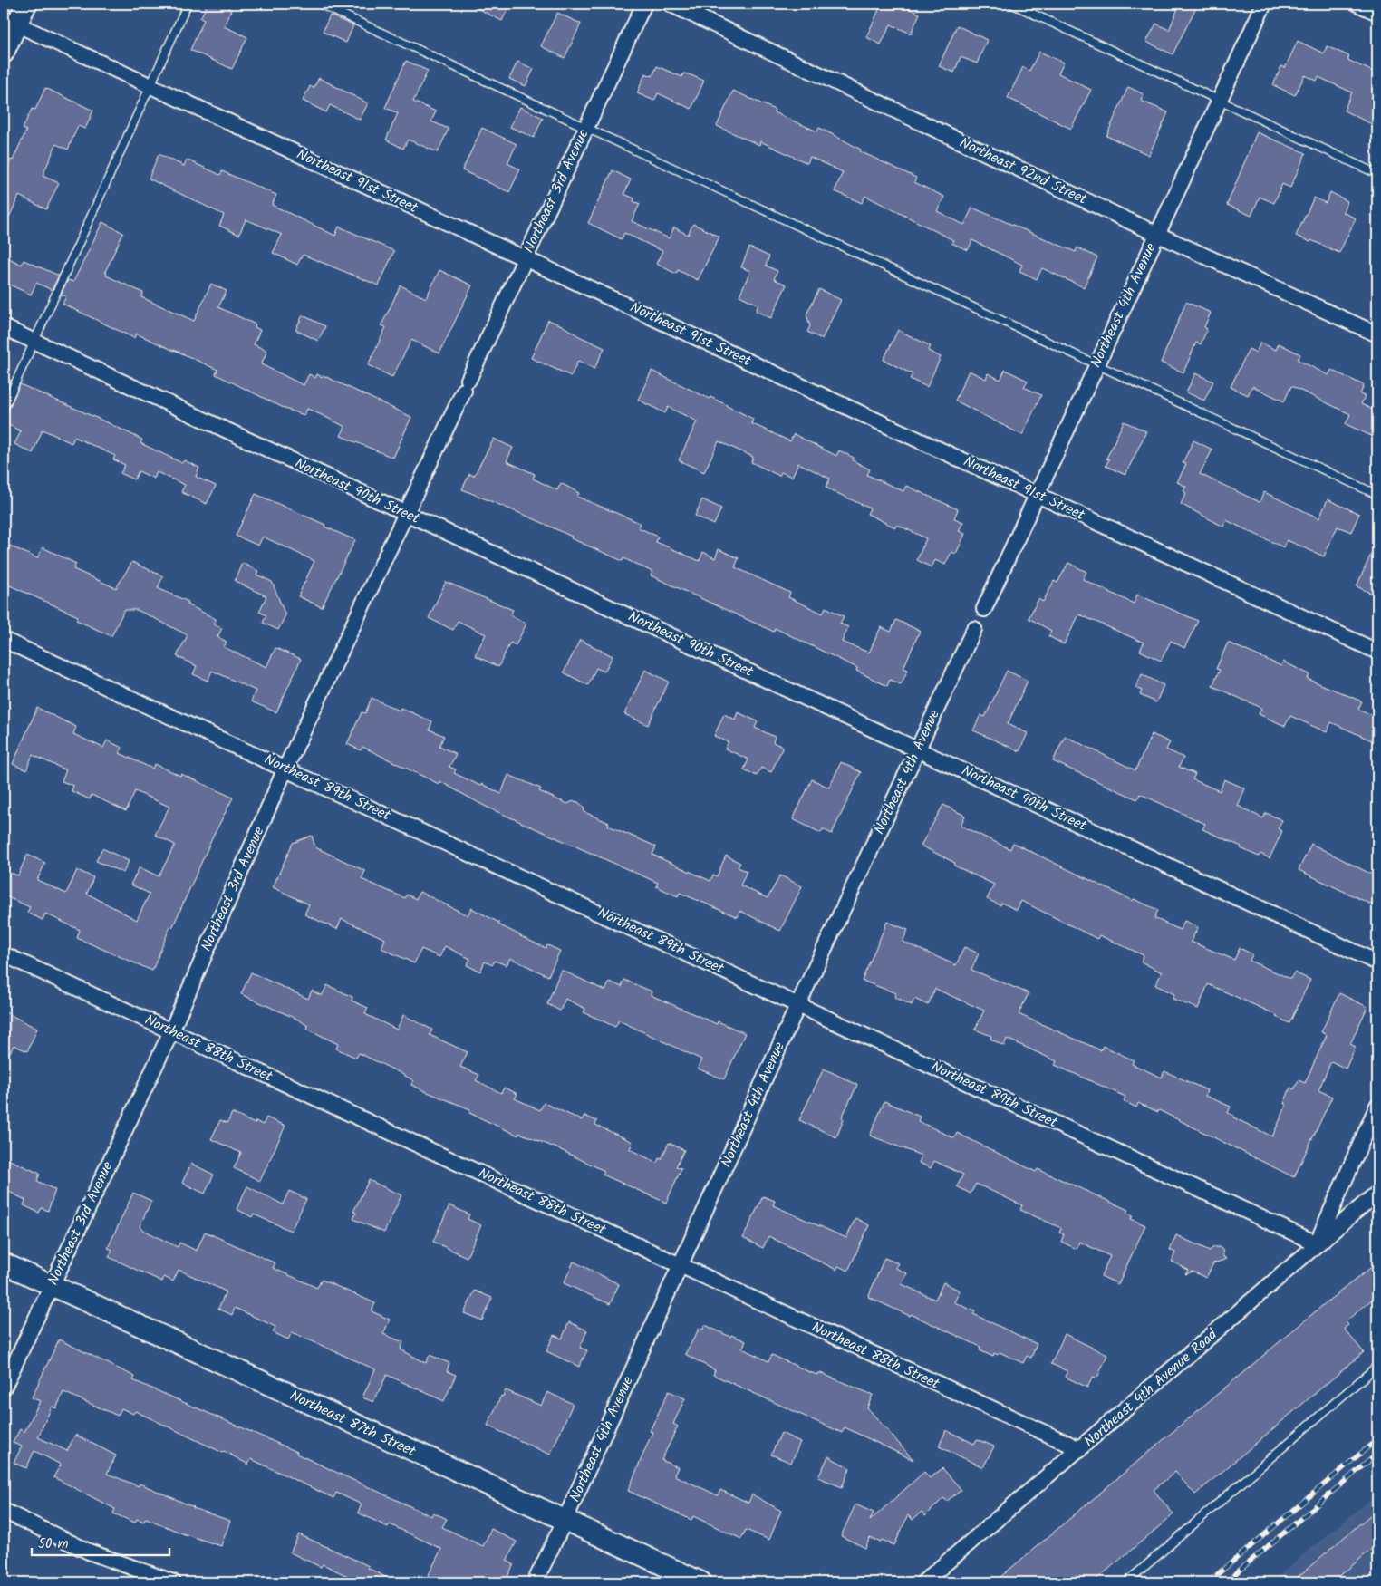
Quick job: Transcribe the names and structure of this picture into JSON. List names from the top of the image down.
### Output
{
  "streets": {
    "street": [
      "Northeast 92nd Street",
      "Northeast 91st Street",
      "Northeast 3rd Avenue",
      "Northeast 4th Avenue",
      "Northeast 90th Street",
      "Northeast 89th Street",
      "Northeast 88th Street",
      "Northeast 4th Avenue Road",
      "Northeast 87th Street"
    ]
  },
  "crossings": [
    ["Northeast 92nd Street", "Northeast 4th Avenue"],
    ["Northeast 91st Street", "Northeast 3rd Avenue"],
    ["Northeast 91st Street", "Northeast 4th Avenue"],
    ["Northeast 3rd Avenue", "Northeast 90th Street"],
    ["Northeast 3rd Avenue", "Northeast 89th Street"],
    ["Northeast 3rd Avenue", "Northeast 88th Street"],
    ["Northeast 3rd Avenue", "Northeast 87th Street"],
    ["Northeast 4th Avenue", "Northeast 90th Street"],
    ["Northeast 4th Avenue", "Northeast 89th Street"],
    ["Northeast 4th Avenue", "Northeast 88th Street"],
    ["Northeast 4th Avenue", "Northeast 87th Street"],
    ["Northeast 89th Street", "Northeast 4th Avenue Road"],
    ["Northeast 88th Street", "Northeast 4th Avenue Road"]
  ],
  "scale_bar": "50 m"
}
